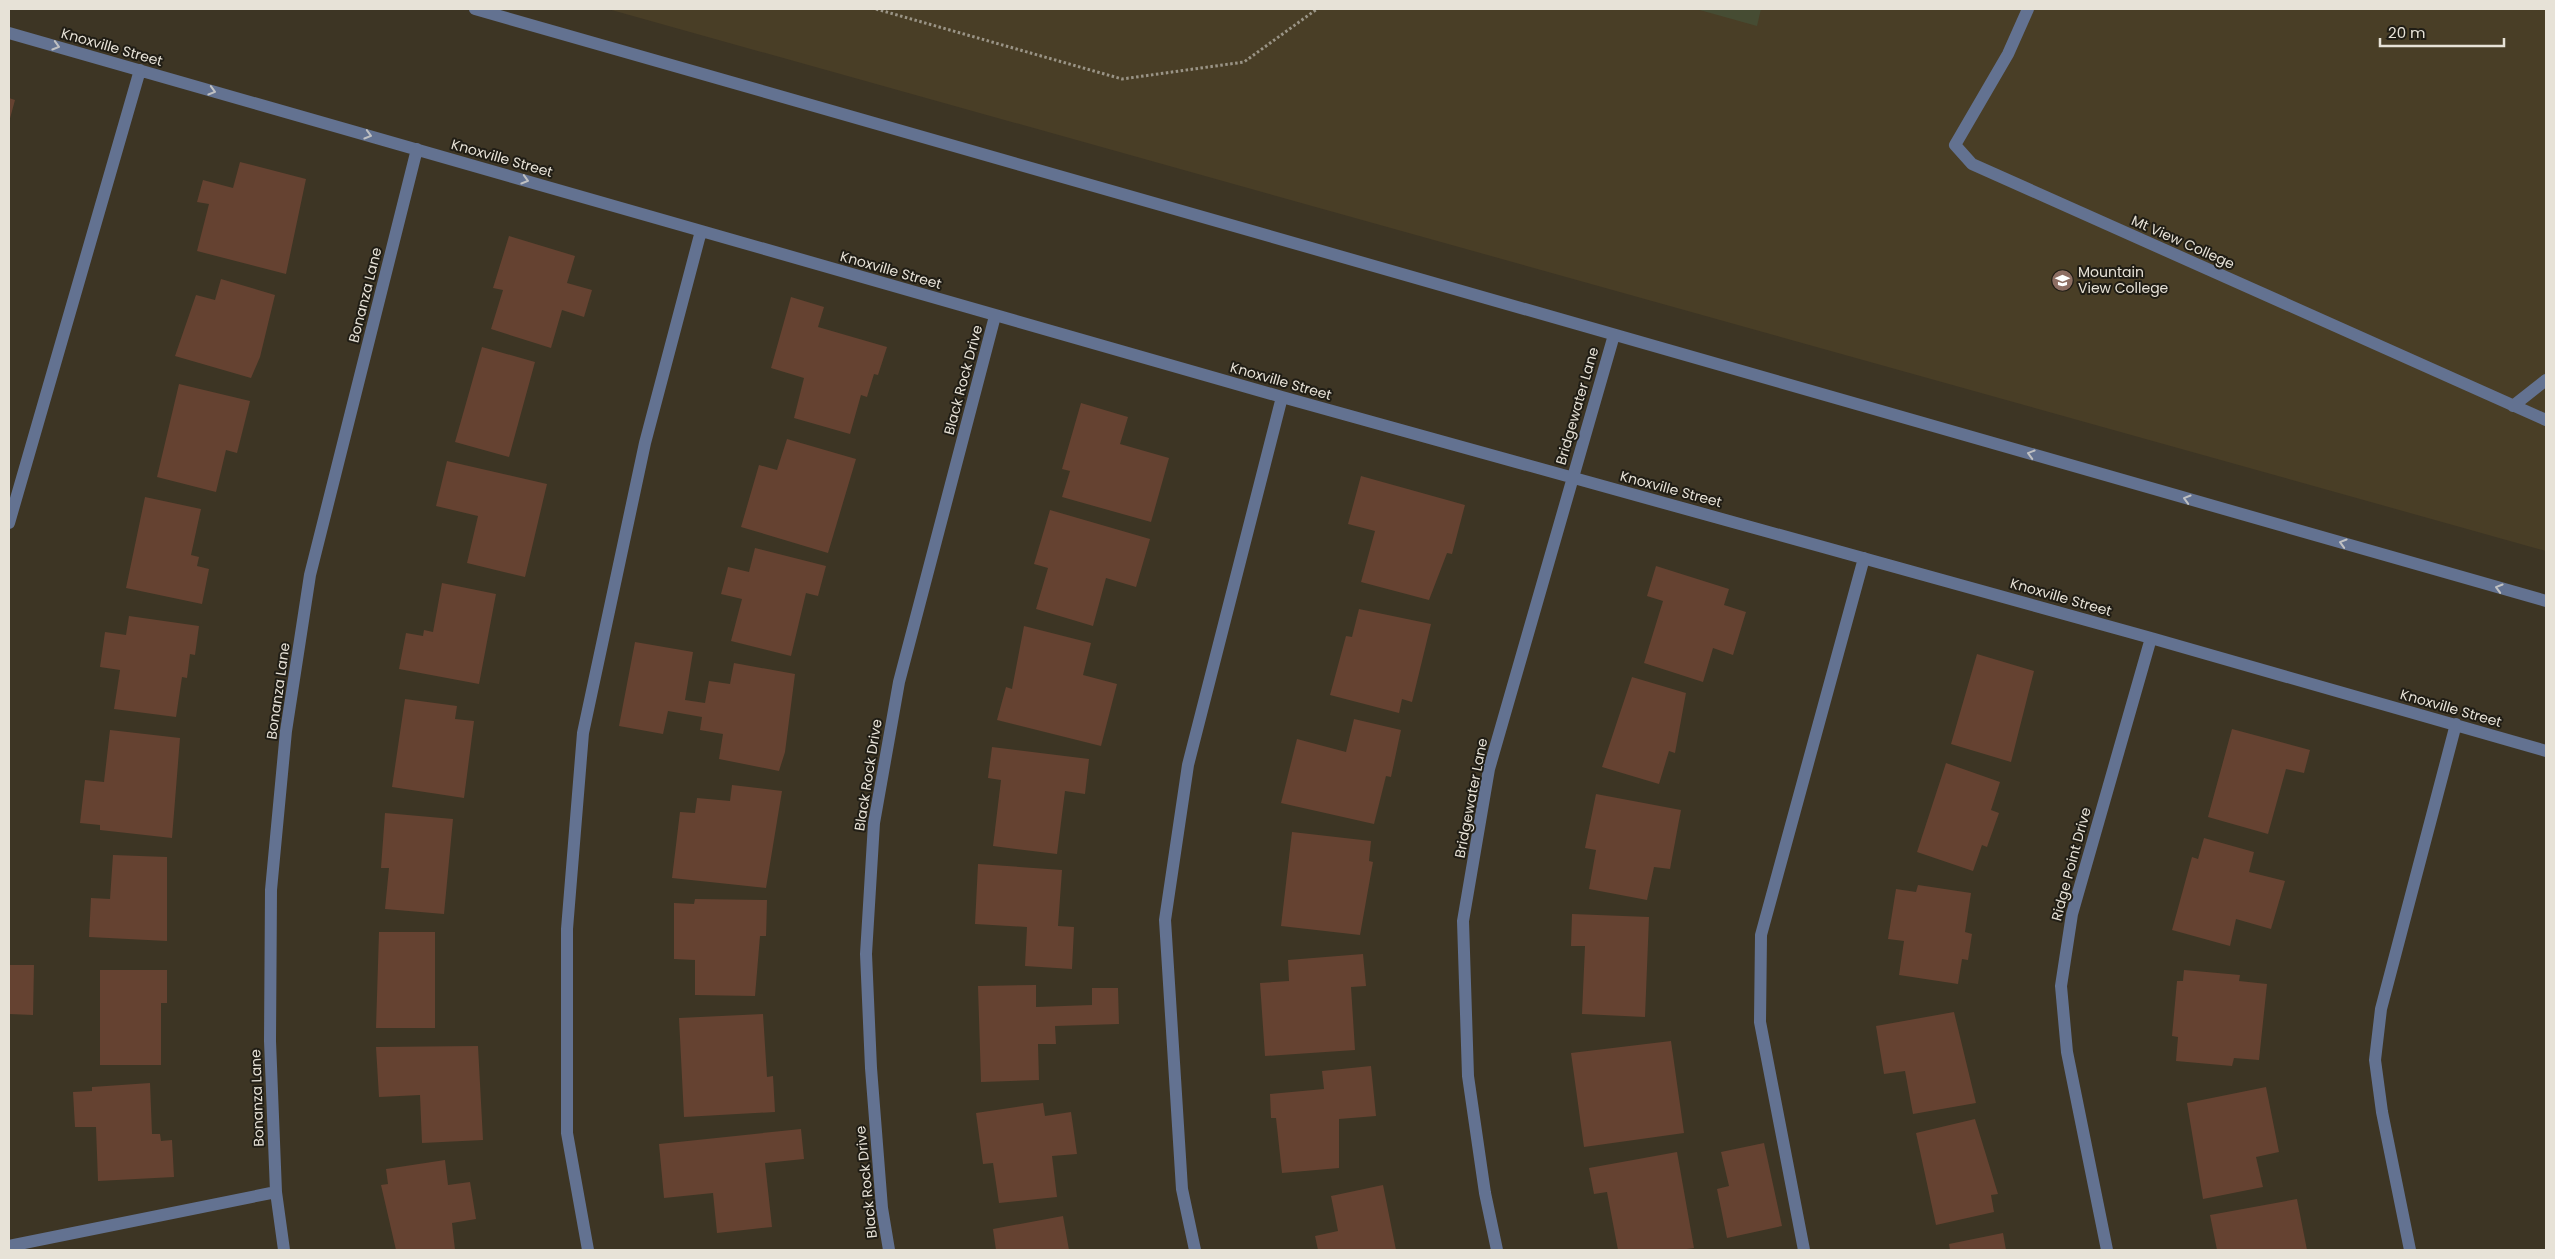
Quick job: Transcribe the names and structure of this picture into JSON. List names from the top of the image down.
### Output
{
  "streets": {
    "street": [
      "Knoxville Street",
      "Mt View College",
      "Bonanza Lane",
      "Black Rock Drive",
      "Bridgewater Lane",
      "Ridge Point Drive"
    ]
  },
  "crossings": [
    ["Knoxville Street", "Bonanza Lane"],
    ["Knoxville Street", "Black Rock Drive"],
    ["Knoxville Street", "Bridgewater Lane"],
    ["Knoxville Street", "Ridge Point Drive"]
  ],
  "places": {
    "school or university": ["Mountain View College"]
  },
  "scale_bar": "20 m"
}
